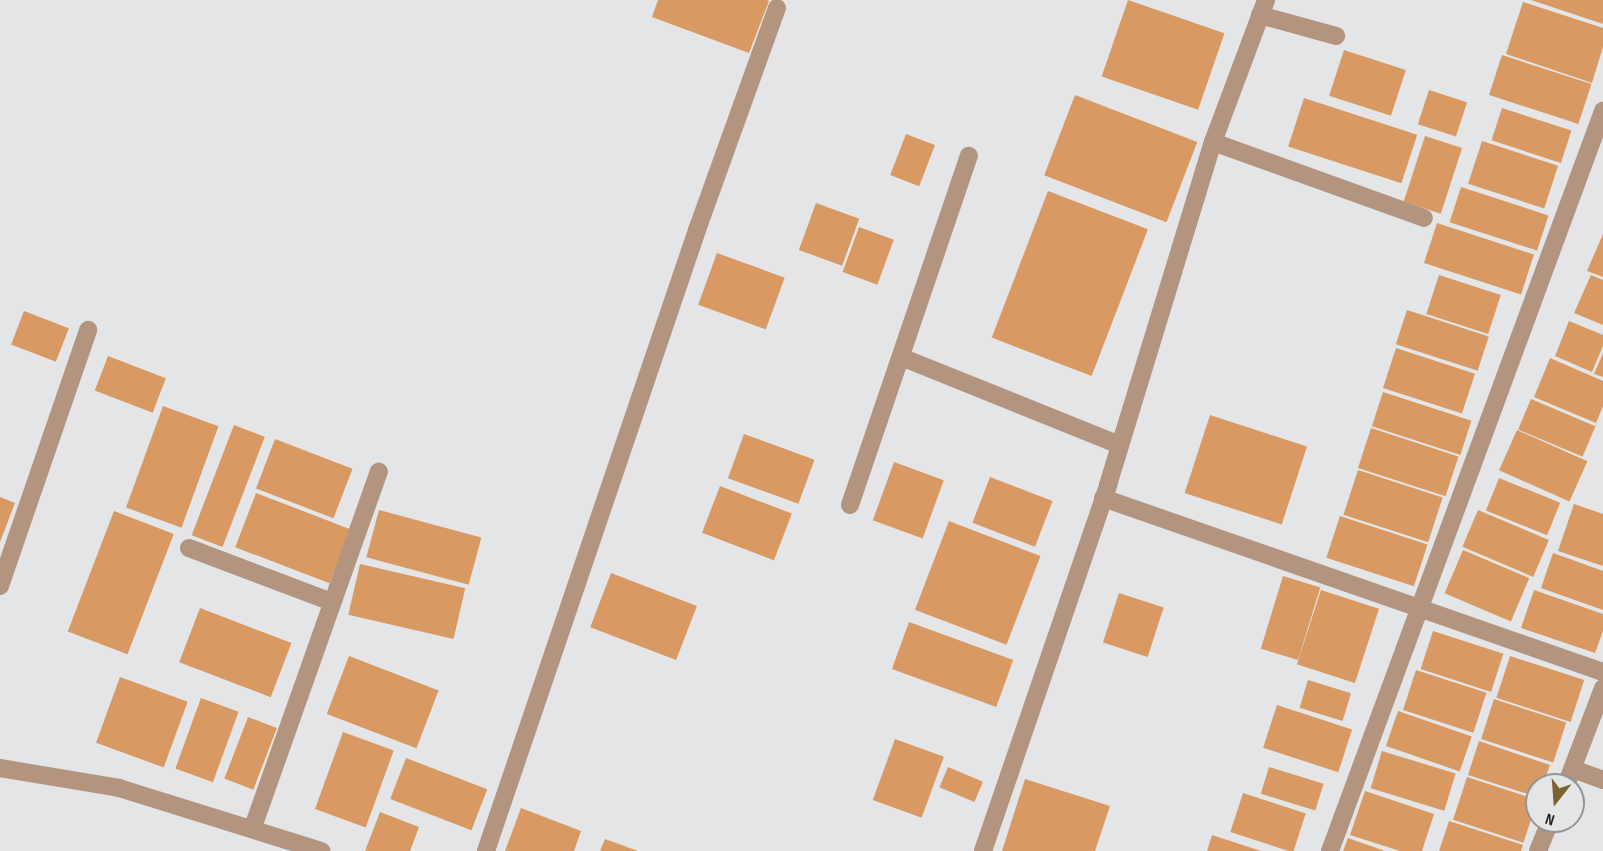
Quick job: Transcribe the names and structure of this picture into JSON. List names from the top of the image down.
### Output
{
  "north": "bottom"
}
